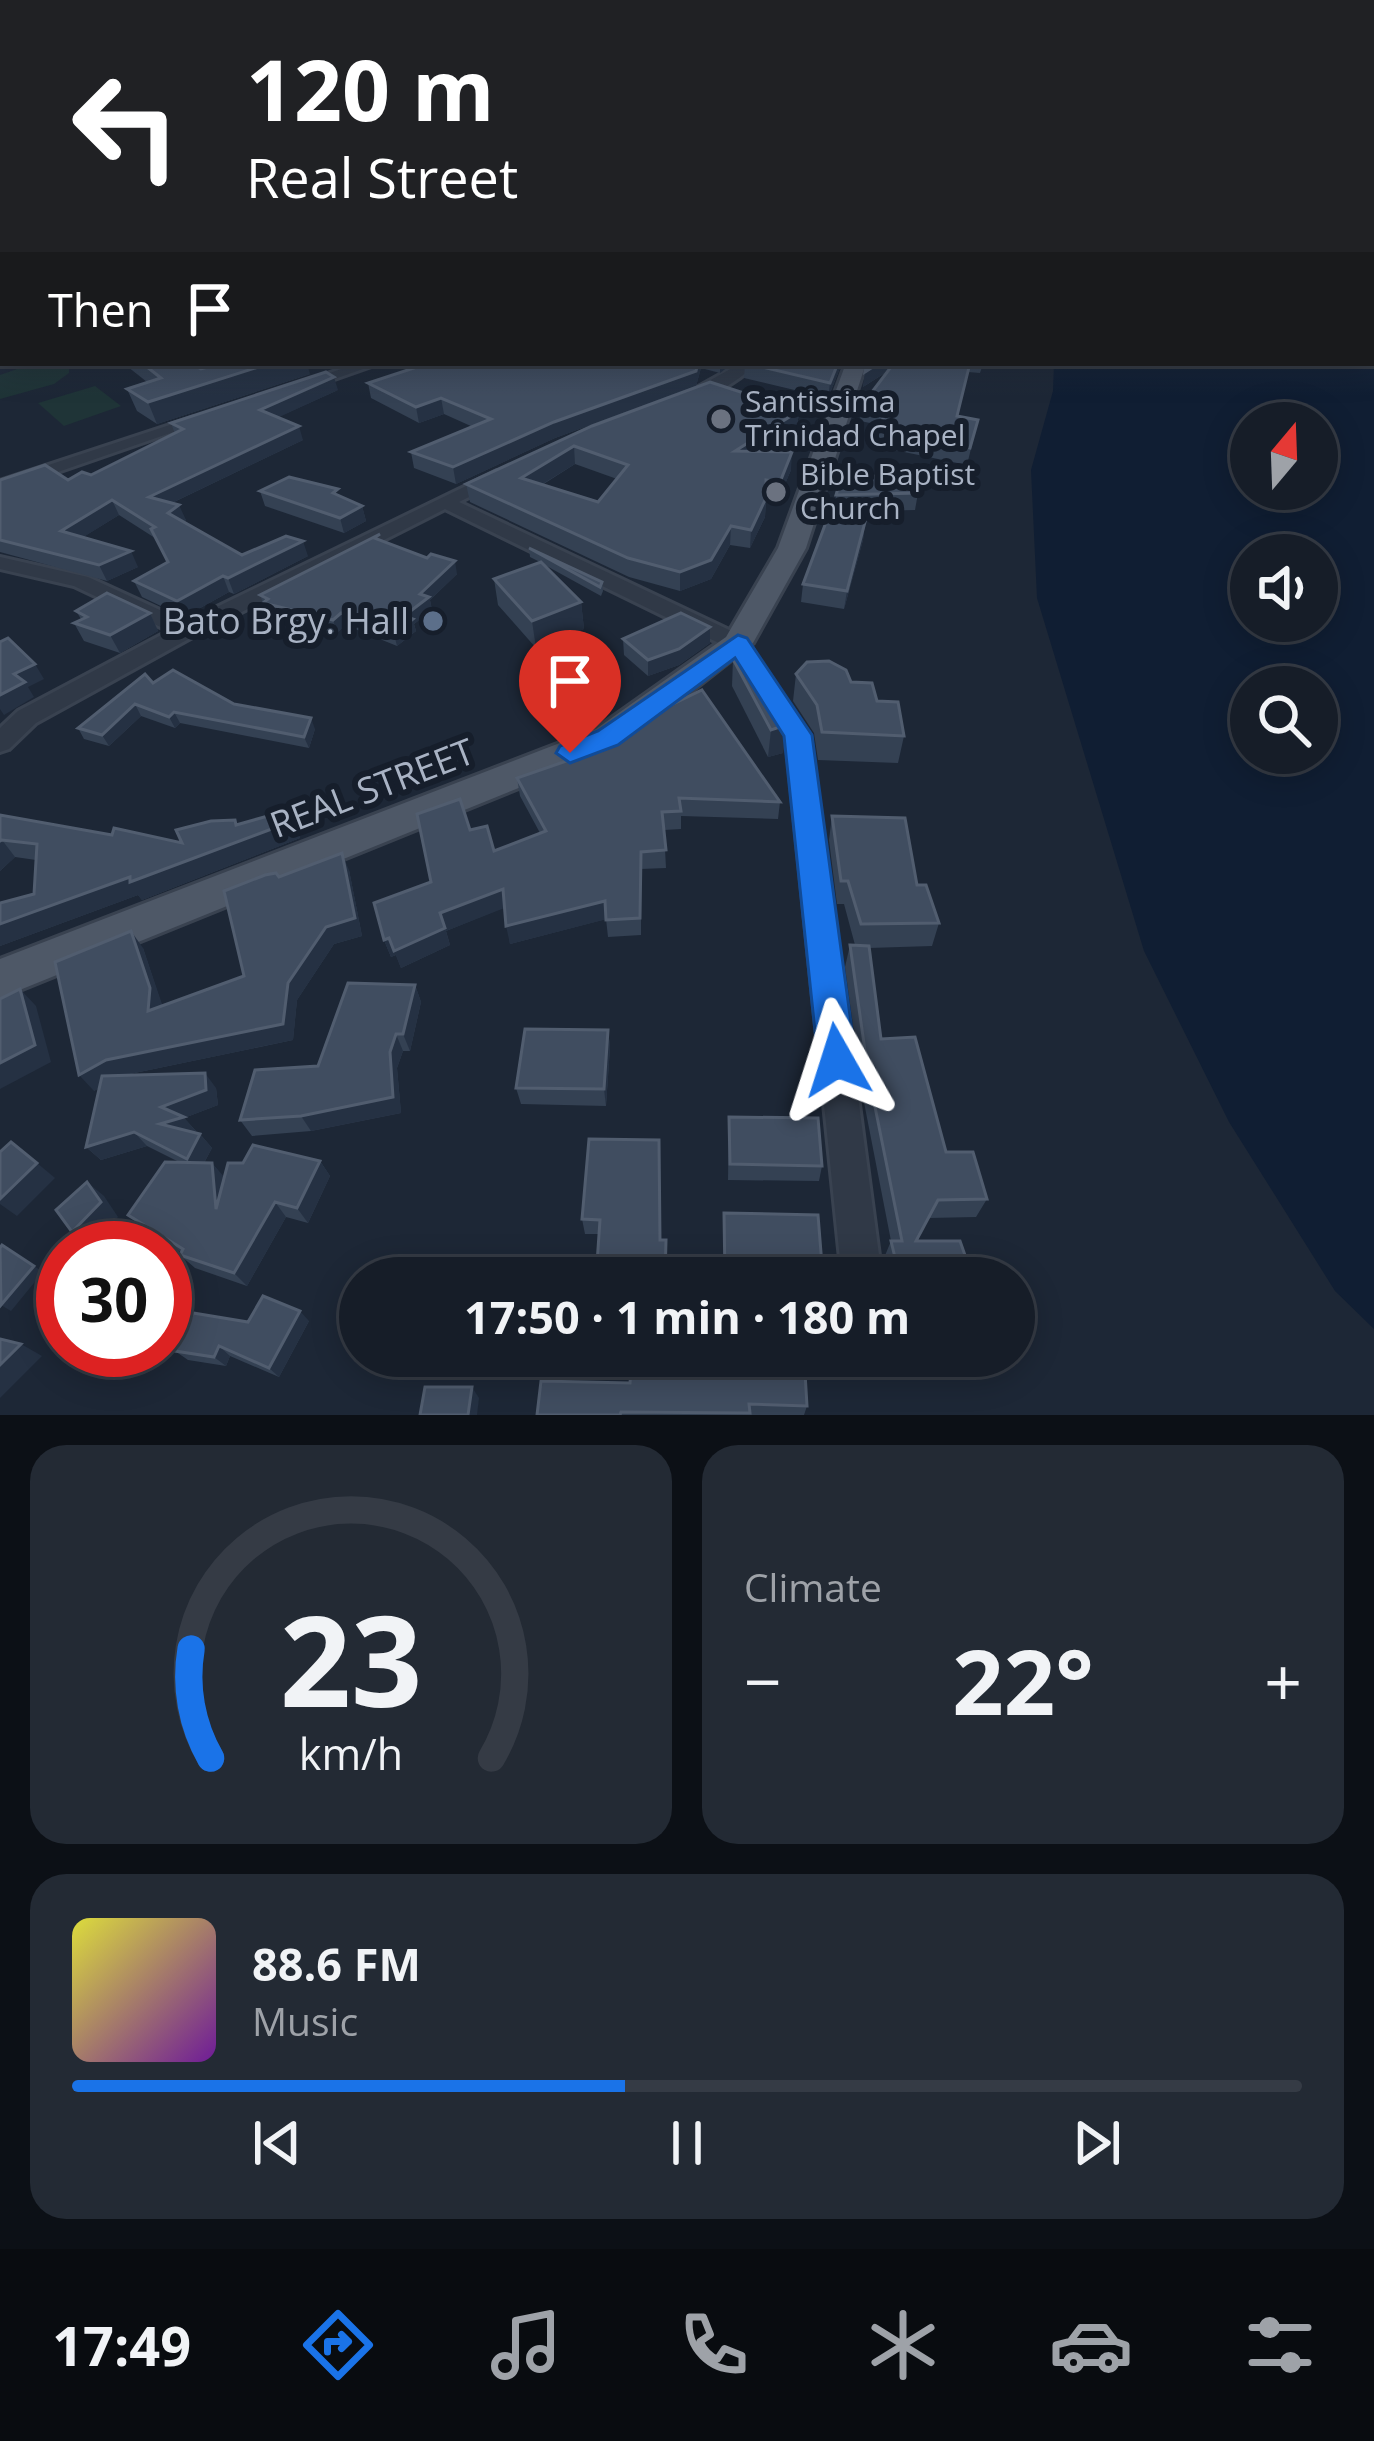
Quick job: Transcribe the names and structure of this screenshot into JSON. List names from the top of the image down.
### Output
{
  "streets": {
    "main road": ["REAL STREET"]
  },
  "places": ["Santissima Trinidad Chapel", "Bible Baptist Church", "Bato Brgy. Hall"],
  "north": "top",
  "page": {
    "turn": ["120 m", "Real Street"],
    "then": "Then",
    "limit": "30",
    "trip": "17:50 · 1 min · 180 m",
    "tile": "Climate",
    "heat": ["−", "22°", "+"],
    "song": ["88.6 FM", "Music"],
    "tabs": "17:49",
    "gauge": ["23", "km/h"]
  }
}
